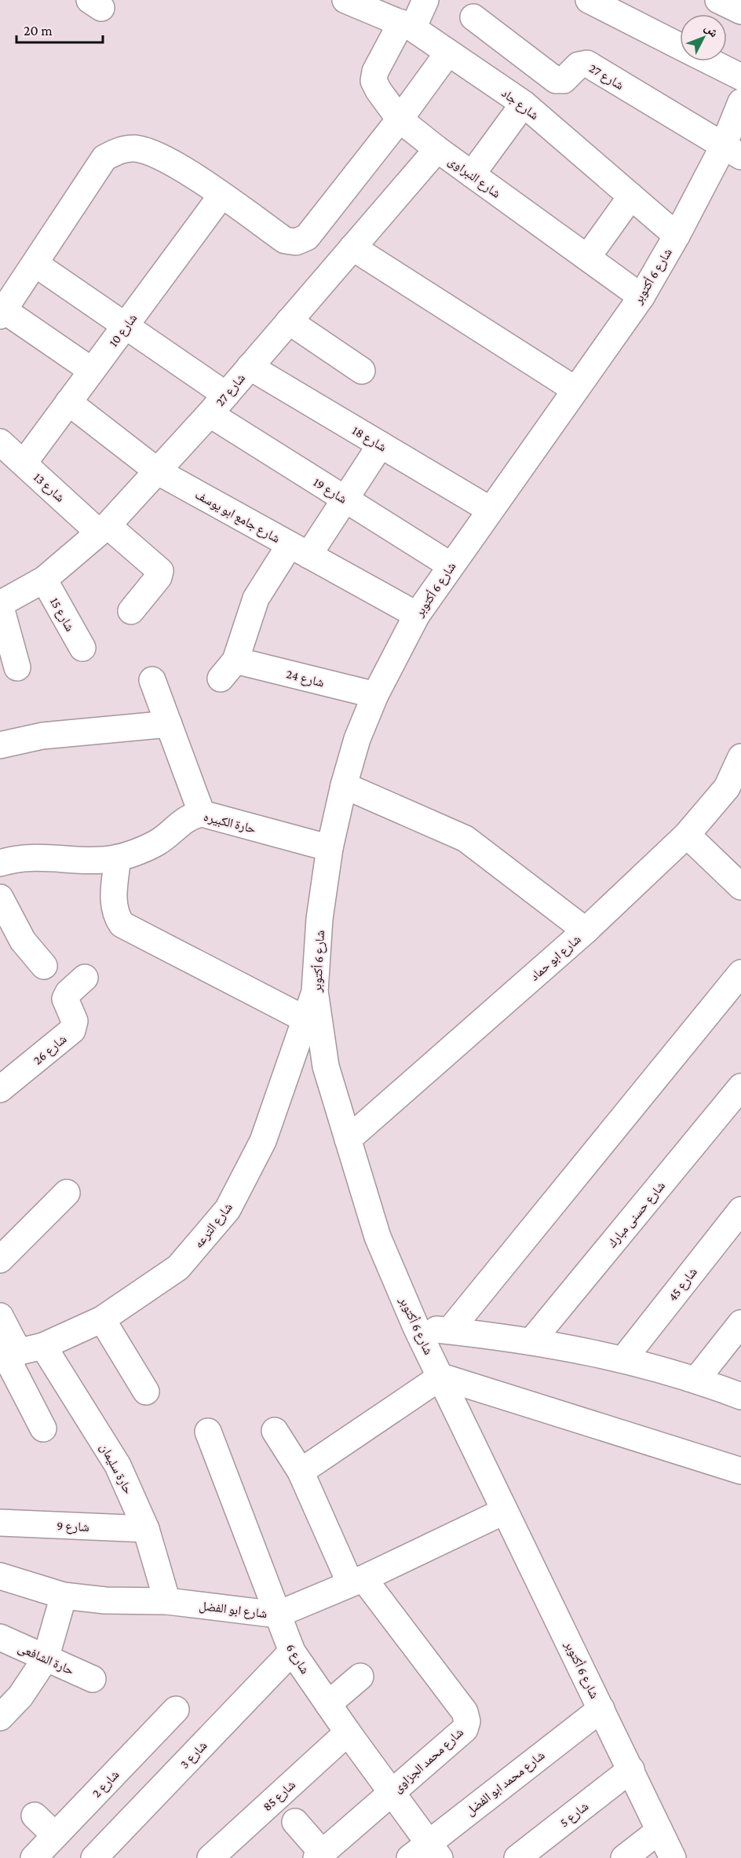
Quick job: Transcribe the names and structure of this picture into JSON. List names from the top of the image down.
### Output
{
  "streets": {
    "street": [
      "شارع 27",
      "شارع جاد",
      "شارع النبراوى",
      "شارع 6 أكتوبر",
      "شارع 10",
      "شارع 18",
      "شارع 13",
      "شارع 19",
      "شارع جامع ابو يوسف",
      "شارع 15",
      "شارع 24",
      "حارة الكبيره",
      "شارع ابو حماد",
      "شارع 26",
      "شارع حسنى مبارك",
      "شارع الترعه",
      "شارع 45",
      "حارة سليمان",
      "شارع 9",
      "شارع ابو الفضل",
      "حارة الشافعى",
      "شارع 6",
      "شارع 3",
      "شارع محمد الجزاوى",
      "شارع محمد ابو الفضل",
      "شارع 2",
      "شارع 85",
      "شارع 5"
    ]
  },
  "crossings": [
    ["شارع 27", "شارع النبراوى"],
    ["شارع 27", "شارع 6 أكتوبر"],
    ["شارع 27", "شارع 18"],
    ["شارع 27", "شارع 13"],
    ["شارع 27", "شارع 19"],
    ["شارع 27", "شارع جامع ابو يوسف"],
    ["شارع 27", "شارع 15"],
    ["شارع جاد", "شارع النبراوى"],
    ["شارع جاد", "شارع 6 أكتوبر"],
    ["شارع النبراوى", "شارع 6 أكتوبر"],
    ["شارع 6 أكتوبر", "شارع 18"],
    ["شارع 6 أكتوبر", "شارع 19"],
    ["شارع 6 أكتوبر", "شارع جامع ابو يوسف"],
    ["شارع 6 أكتوبر", "شارع 24"],
    ["شارع 6 أكتوبر", "حارة الكبيره"],
    ["شارع 6 أكتوبر", "شارع ابو حماد"],
    ["شارع 6 أكتوبر", "شارع الترعه"],
    ["شارع 6 أكتوبر", "شارع ابو الفضل"],
    ["شارع 6 أكتوبر", "شارع محمد ابو الفضل"],
    ["شارع 6 أكتوبر", "شارع 5"],
    ["شارع 10", "شارع 13"],
    ["شارع 10", "شارع 19"],
    ["شارع 10", "شارع جامع ابو يوسف"],
    ["شارع جامع ابو يوسف", "شارع 24"],
    ["شارع الترعه", "حارة سليمان"],
    ["حارة سليمان", "شارع 9"],
    ["حارة سليمان", "شارع ابو الفضل"],
    ["شارع ابو الفضل", "شارع 6"],
    ["شارع ابو الفضل", "شارع محمد الجزاوى"],
    ["شارع 6", "شارع 3"],
    ["شارع 6", "شارع محمد الجزاوى"],
    ["شارع 6", "شارع محمد ابو الفضل"],
    ["شارع 6", "شارع 85"]
  ],
  "scale_bar": "20 m",
  "north": "top right"
}
